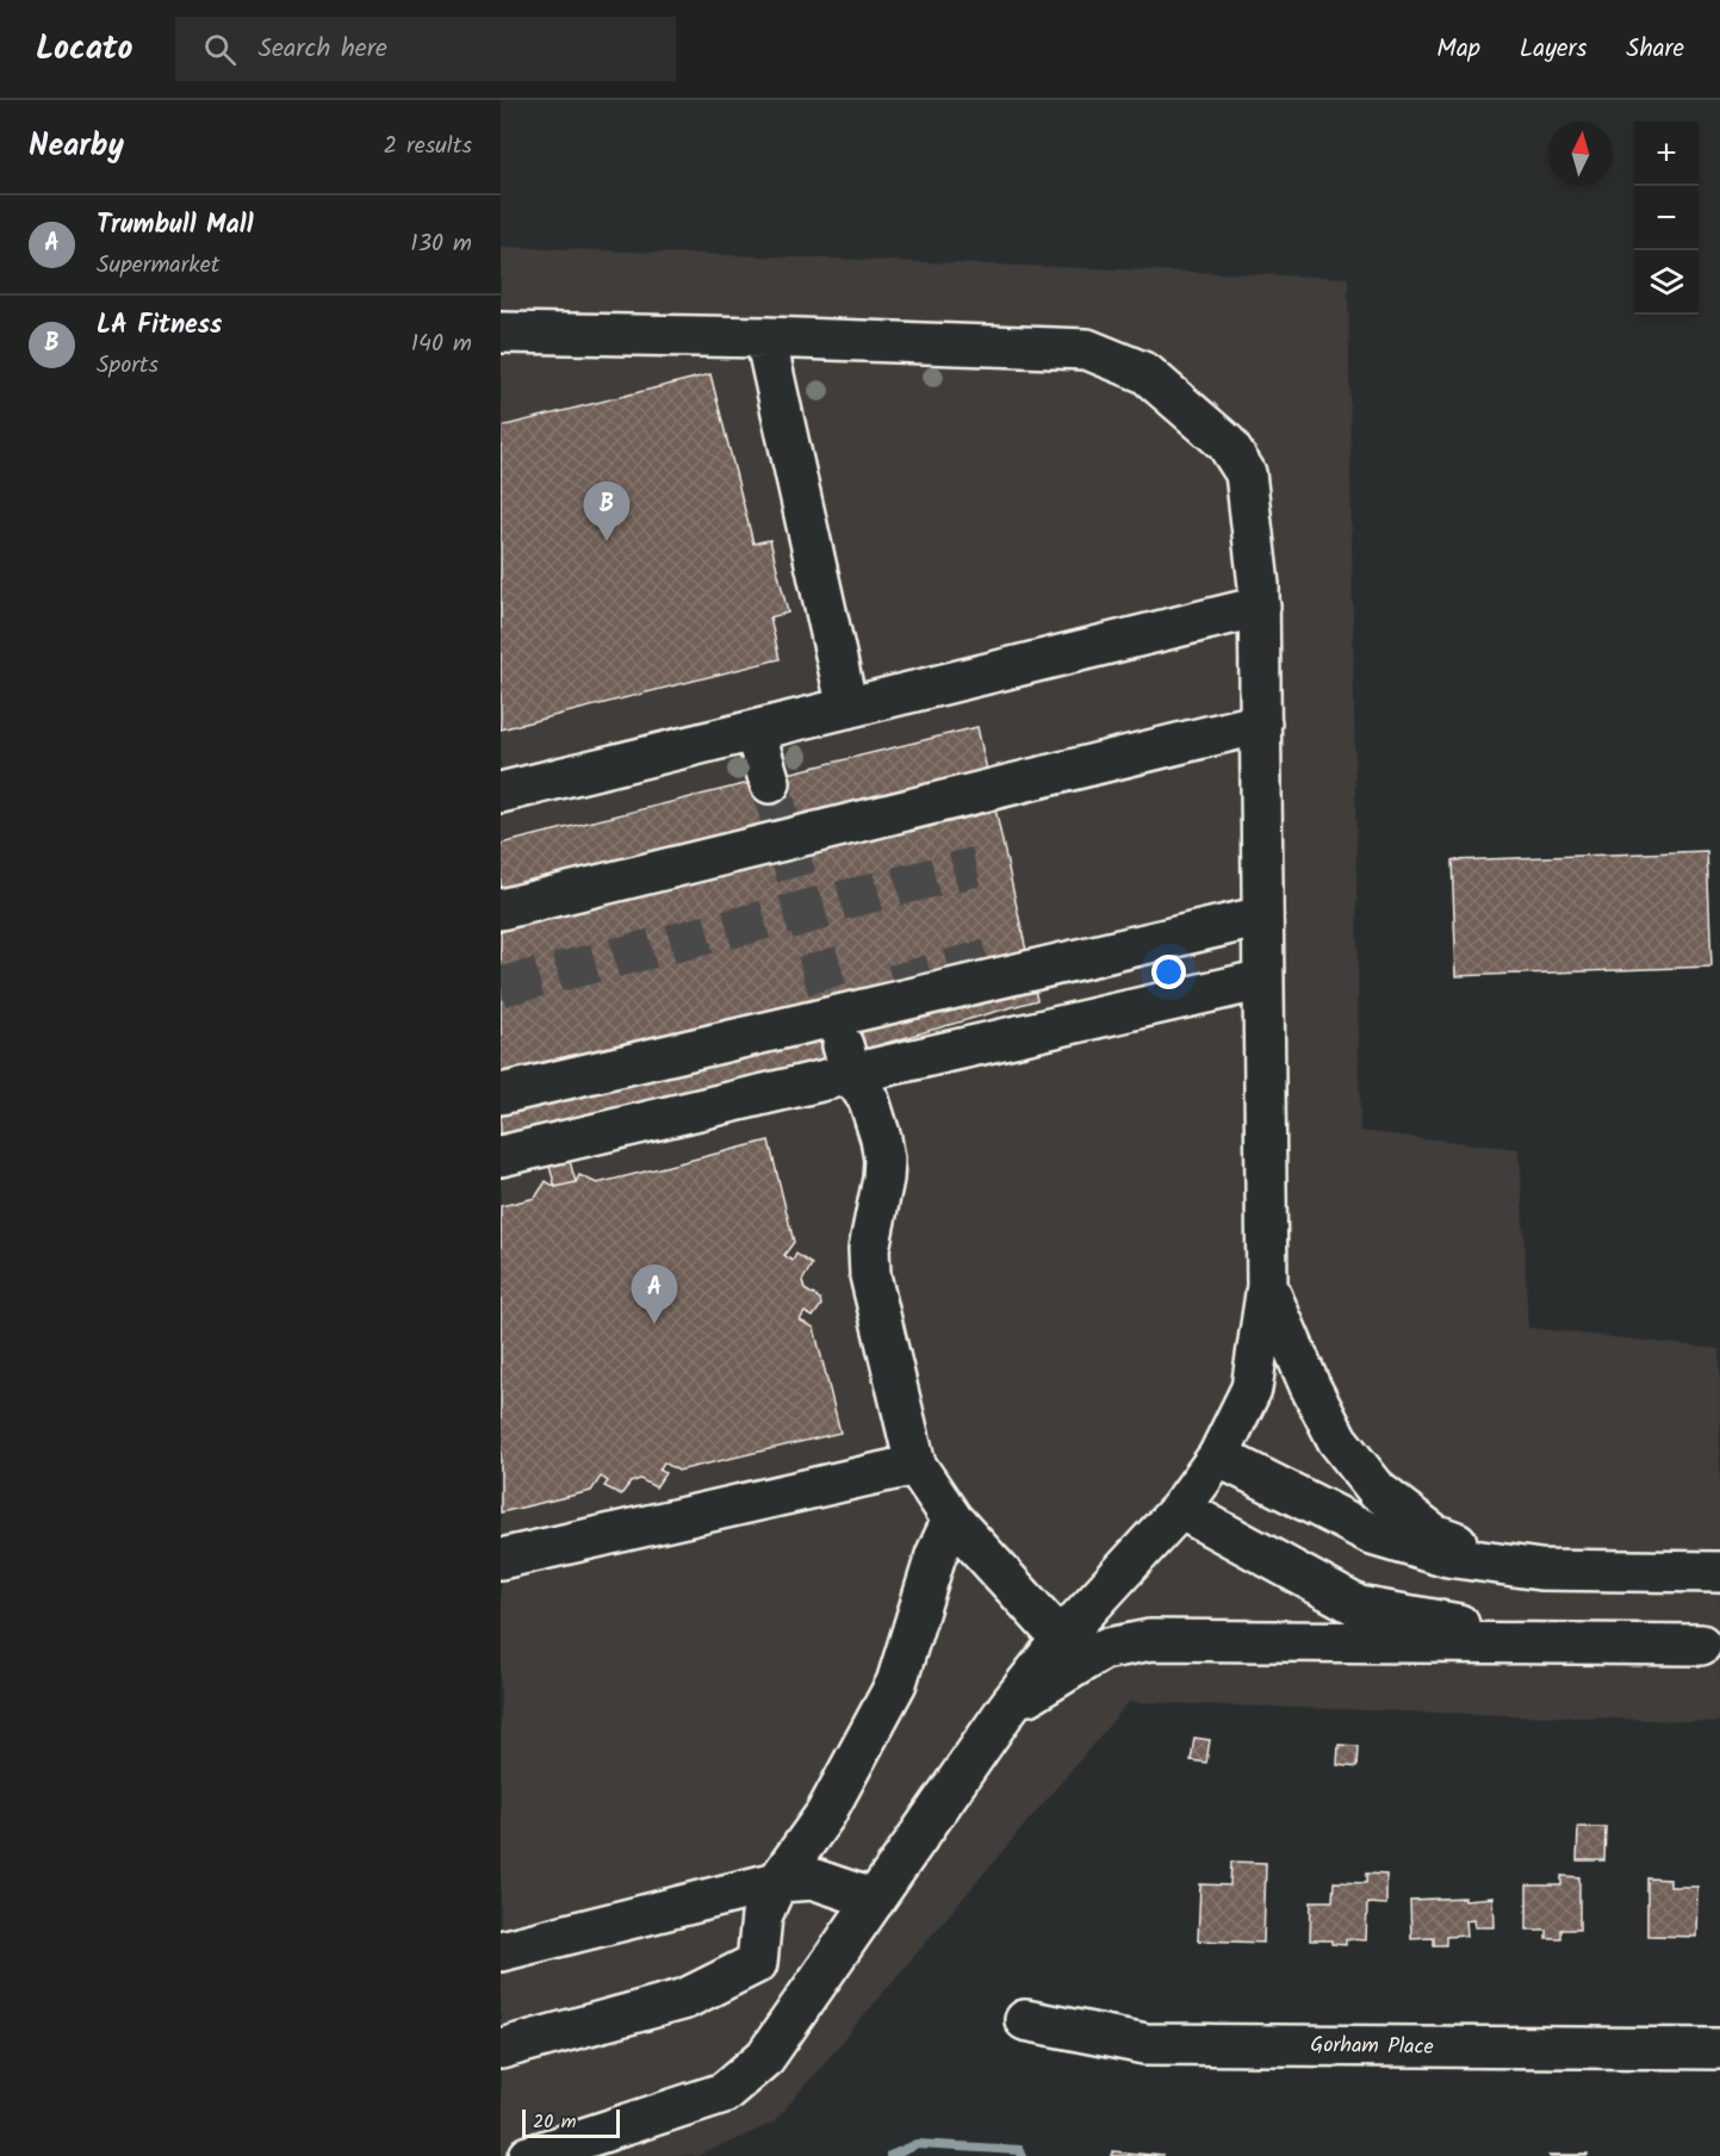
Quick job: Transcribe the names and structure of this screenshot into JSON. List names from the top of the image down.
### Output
{
  "streets": {
    "street": ["Gorham Place"]
  },
  "scale_bar": "20 m",
  "north": "top",
  "page": {
    "header": "Locato",
    "search": "Search here",
    "nav": ["Map", "Layers", "Share"],
    "heading": ["Nearby", "2 results"],
    "map_buttons": ["+", "−"],
    "list": [
      {
        "mark": "A",
        "name": "Trumbull Mall",
        "note": "Supermarket",
        "value": "130 m"
      },
      {
        "mark": "B",
        "name": "LA Fitness",
        "note": "Sports",
        "value": "140 m"
      }
    ],
    "pins": ["B", "A"],
    "scale": "20 m"
  }
}
